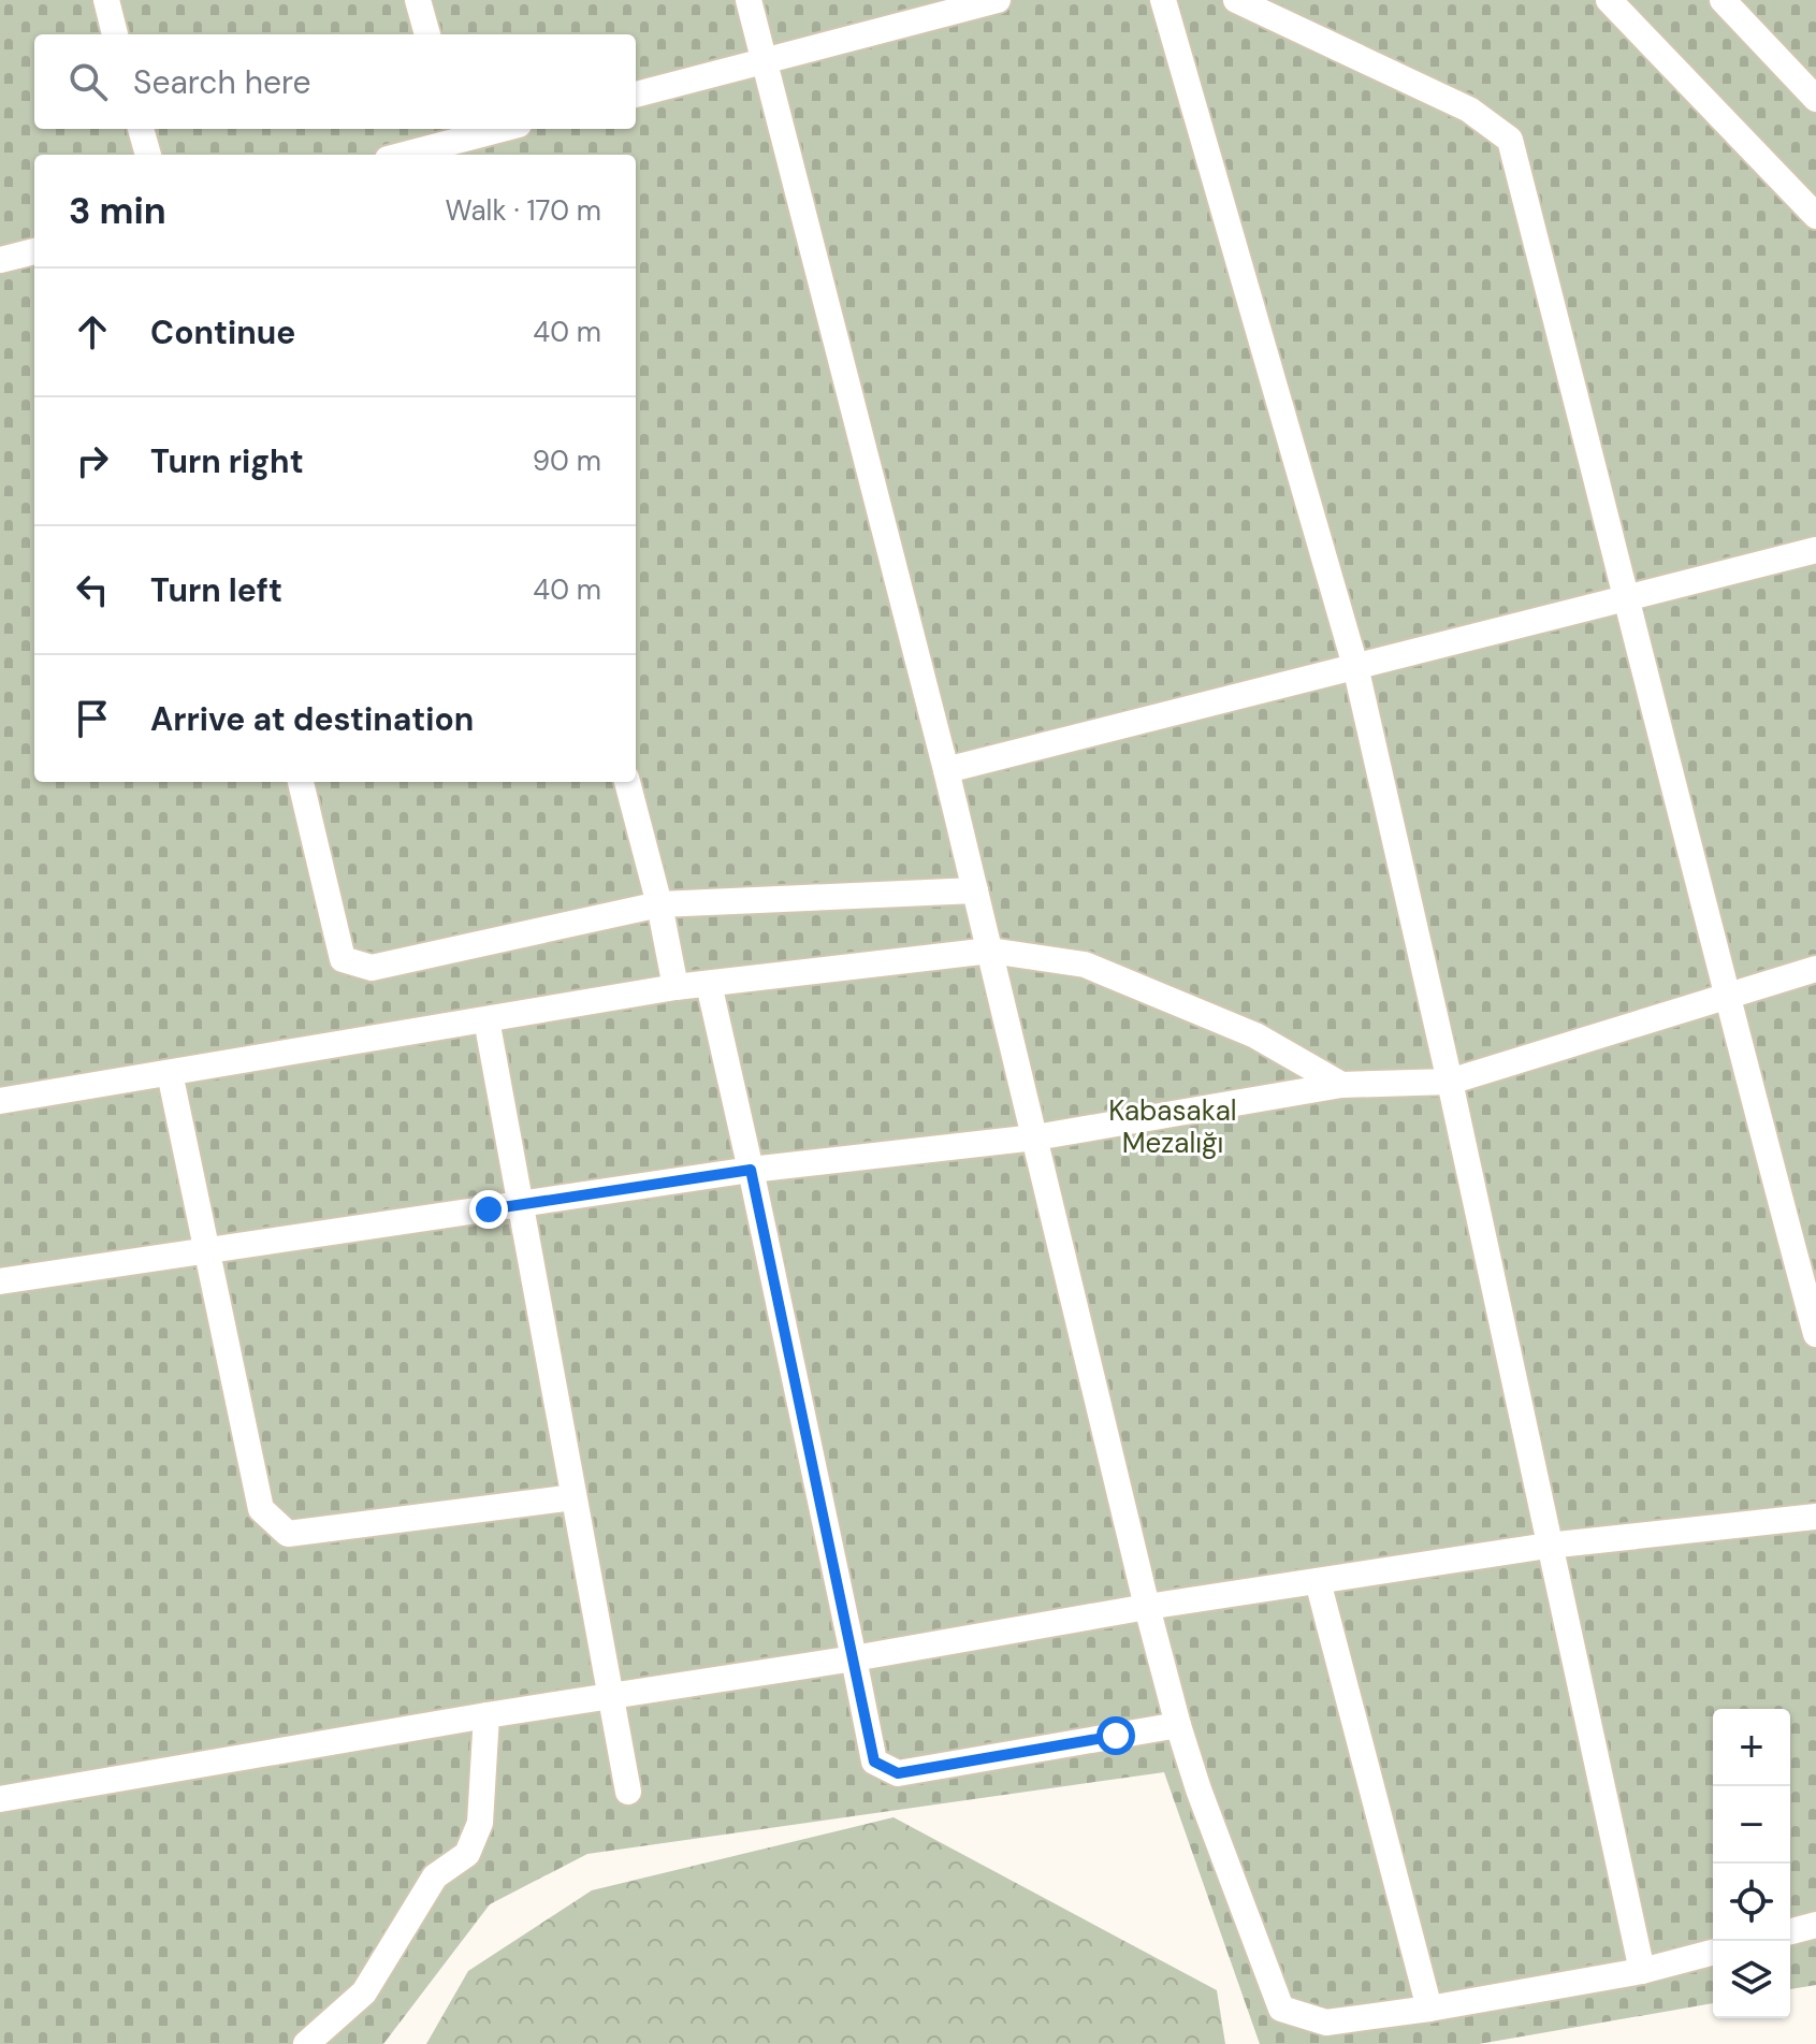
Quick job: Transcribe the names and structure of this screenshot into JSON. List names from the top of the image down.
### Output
{
  "parks": ["Kabasakal Mezalığı"],
  "page": {
    "search": "Search here",
    "heading": ["3 min", "Walk · 170 m"],
    "list": [
      ["Continue", "40 m"],
      ["Turn right", "90 m"],
      ["Turn left", "40 m"],
      "Arrive at destination"
    ],
    "map_buttons": ["+", "−"]
  }
}
